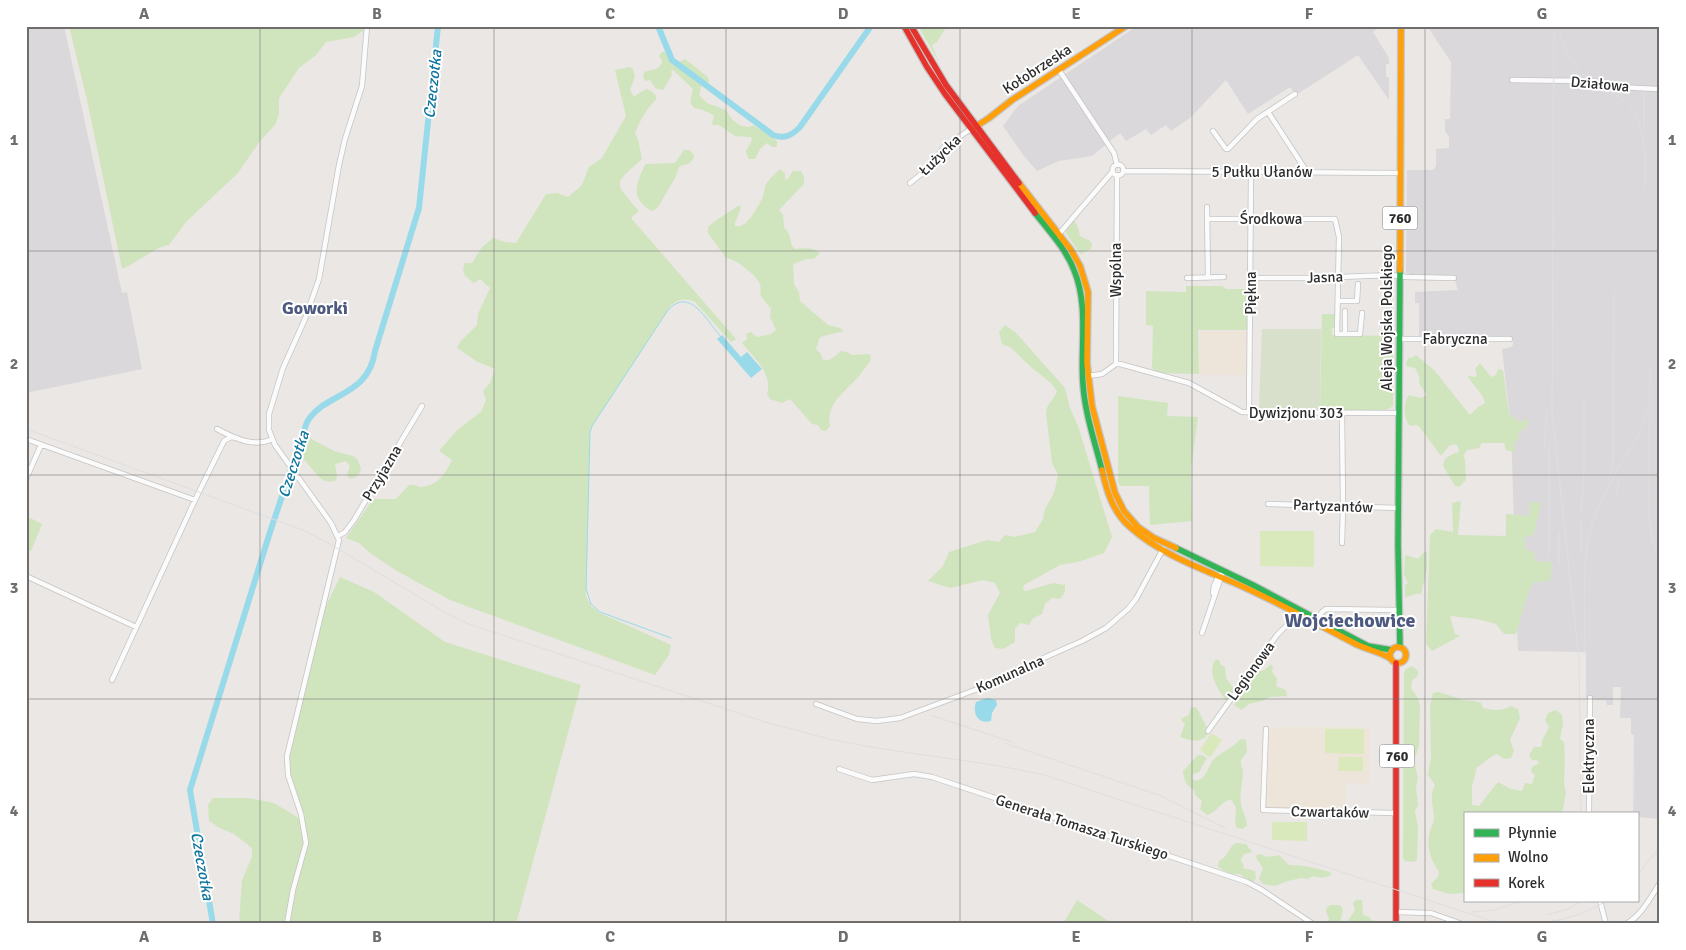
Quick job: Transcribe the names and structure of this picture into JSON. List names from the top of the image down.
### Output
{
  "streets": {
    "main road": ["Kołobrzeska", "760", "Aleja Wojska Polskiego"],
    "street": [
      "Działowa",
      "Łużycka",
      "5 Pułku Ułanów",
      "Środkowa",
      "Wspólna",
      "Jasna",
      "Piękna",
      "Fabryczna",
      "Dywizjonu 303",
      "Przyjazna",
      "Partyzantów",
      "Legionowa",
      "Komunalna",
      "Elektryczna",
      "Czwartaków",
      "Generała Tomasza Turskiego"
    ]
  },
  "crossings": [
    ["Kołobrzeska", "Łużycka"],
    ["5 Pułku Ułanów", "Wspólna"],
    ["5 Pułku Ułanów", "Piękna"],
    ["5 Pułku Ułanów", "Aleja Wojska Polskiego"],
    ["760", "Aleja Wojska Polskiego"],
    ["760", "Czwartaków"],
    ["Środkowa", "Jasna"],
    ["Środkowa", "Piękna"],
    ["Wspólna", "Dywizjonu 303"],
    ["Jasna", "Piękna"],
    ["Jasna", "Aleja Wojska Polskiego"],
    ["Piękna", "Dywizjonu 303"],
    ["Aleja Wojska Polskiego", "Fabryczna"],
    ["Aleja Wojska Polskiego", "Dywizjonu 303"],
    ["Aleja Wojska Polskiego", "Partyzantów"]
  ],
  "districts": ["Goworki", "Wojciechowice"],
  "water": ["Czeczotka"],
  "legend": ["Płynnie", "Wolno", "Korek"],
  "grid": {
    "columns": [
      "A",
      "B",
      "C",
      "D",
      "E",
      "F",
      "G"
    ],
    "rows": [
      "1",
      "2",
      "3",
      "4"
    ]
  }
}
